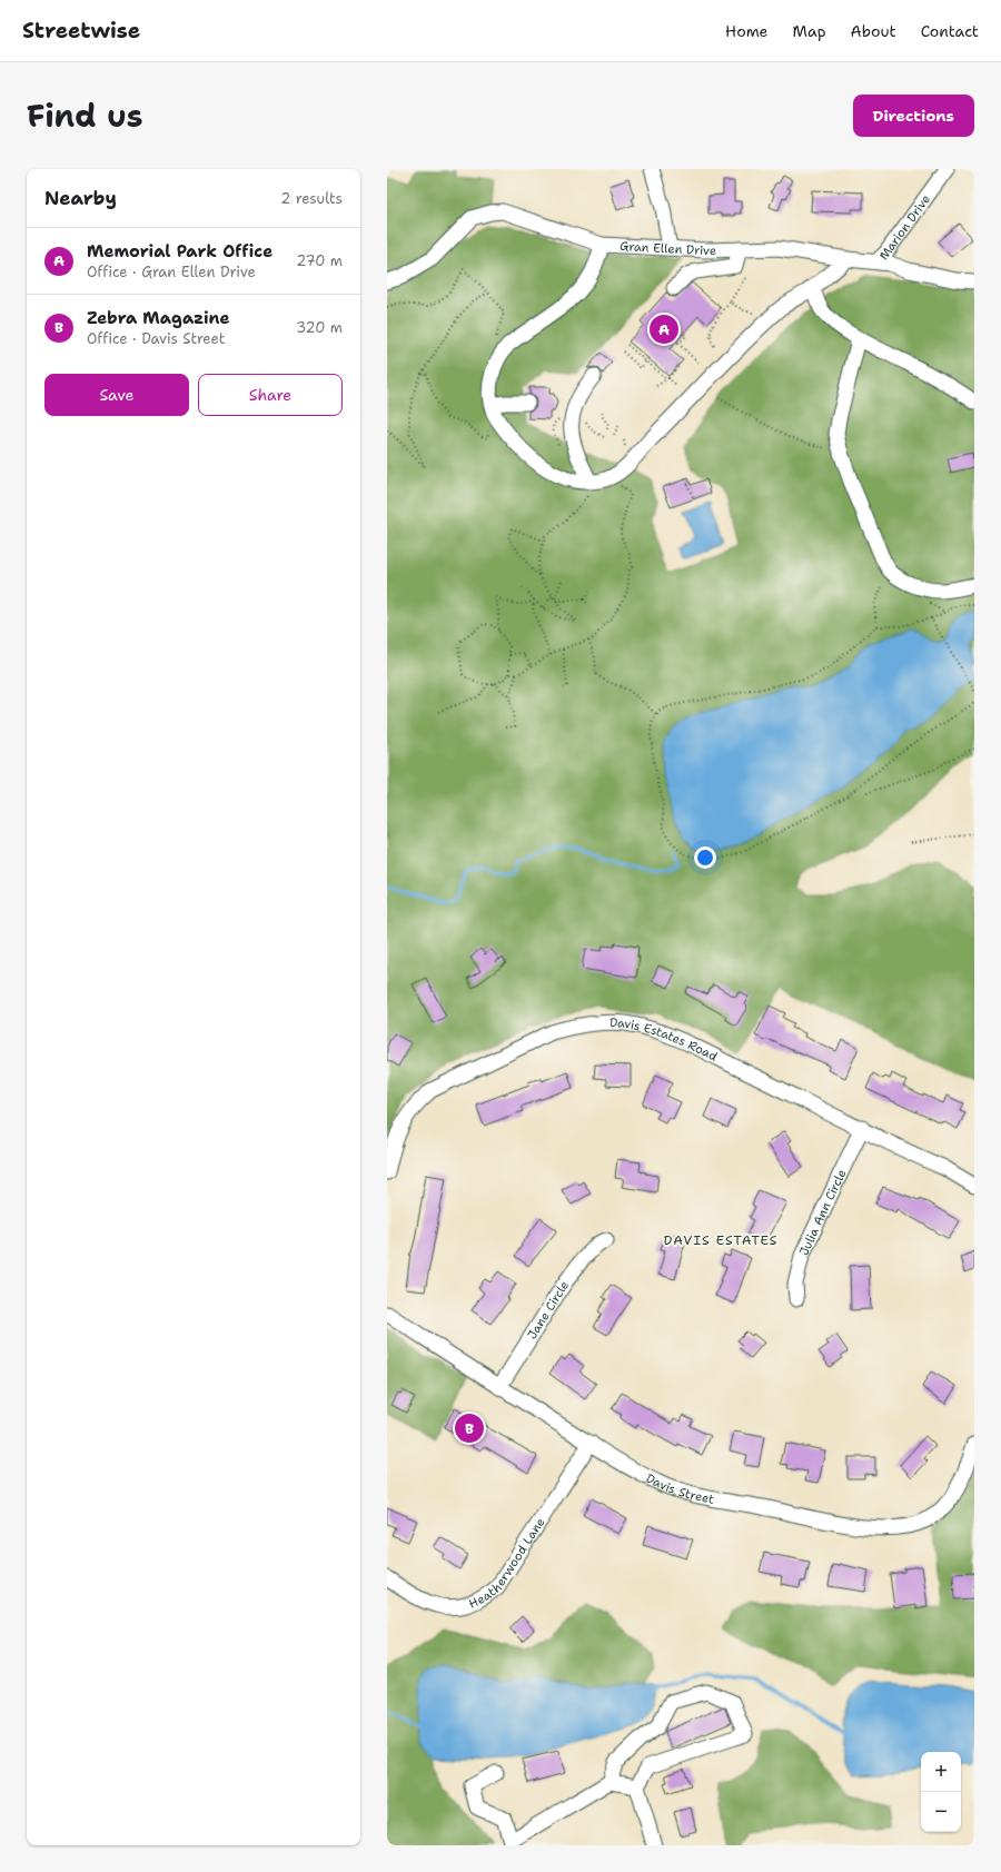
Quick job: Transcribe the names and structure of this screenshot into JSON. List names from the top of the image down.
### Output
{
  "streets": {
    "street": [
      "Marion Drive",
      "Gran Ellen Drive",
      "Davis Estates Road",
      "Julia Ann Circle",
      "Jane Circle",
      "Davis Street",
      "Heatherwood Lane"
    ]
  },
  "crossings": [
    ["Marion Drive", "Gran Ellen Drive"],
    ["Davis Estates Road", "Julia Ann Circle"],
    ["Jane Circle", "Davis Street"],
    ["Davis Street", "Heatherwood Lane"]
  ],
  "districts": ["DAVIS ESTATES"],
  "page": {
    "header": "Streetwise",
    "nav": [
      "Home",
      "Map",
      "About",
      "Contact"
    ],
    "title": "Find us",
    "buttons": [
      "Directions",
      ["Save", "Share"]
    ],
    "heading": ["Nearby", "2 results"],
    "list": [
      {
        "mark": "A",
        "name": "Memorial Park Office",
        "note": "Office · Gran Ellen Drive",
        "value": "270 m"
      },
      {
        "mark": "B",
        "name": "Zebra Magazine",
        "note": "Office · Davis Street",
        "value": "320 m"
      }
    ],
    "pins": ["A", "B"],
    "map_buttons": ["+", "−"]
  }
}
